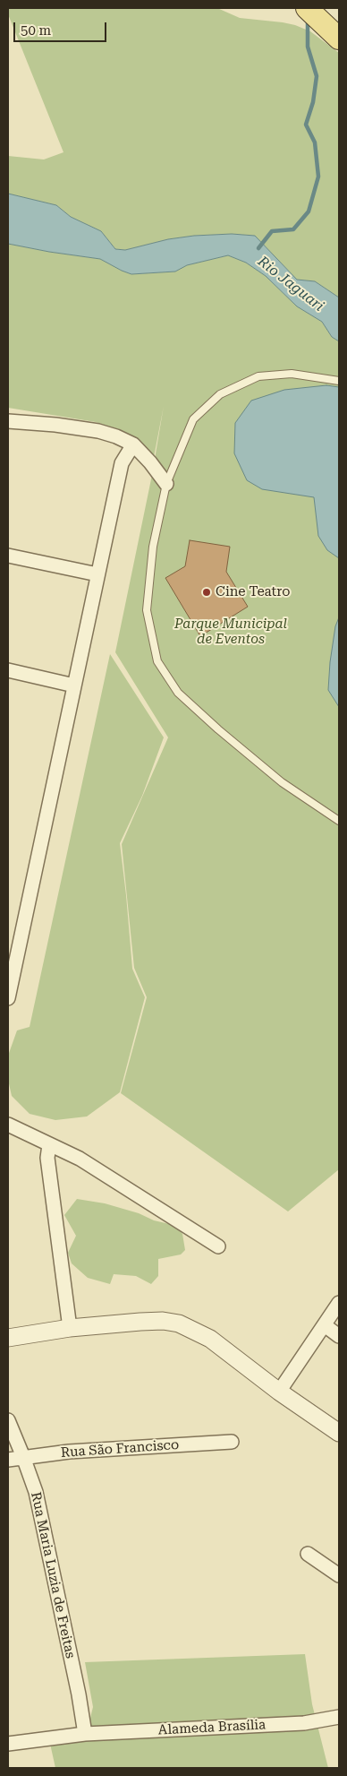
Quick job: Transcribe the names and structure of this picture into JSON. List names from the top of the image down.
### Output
{
  "streets": {
    "street": ["Rua São Francisco", "Rua Maria Luzia de Freitas", "Alameda Brasília"]
  },
  "crossings": [
    ["Rua São Francisco", "Rua Maria Luzia de Freitas"],
    ["Rua Maria Luzia de Freitas", "Alameda Brasília"]
  ],
  "water": ["Rio Jaguari"],
  "parks": ["Parque Municipal de Eventos"],
  "places": ["Cine Teatro"],
  "scale_bar": "50 m"
}
